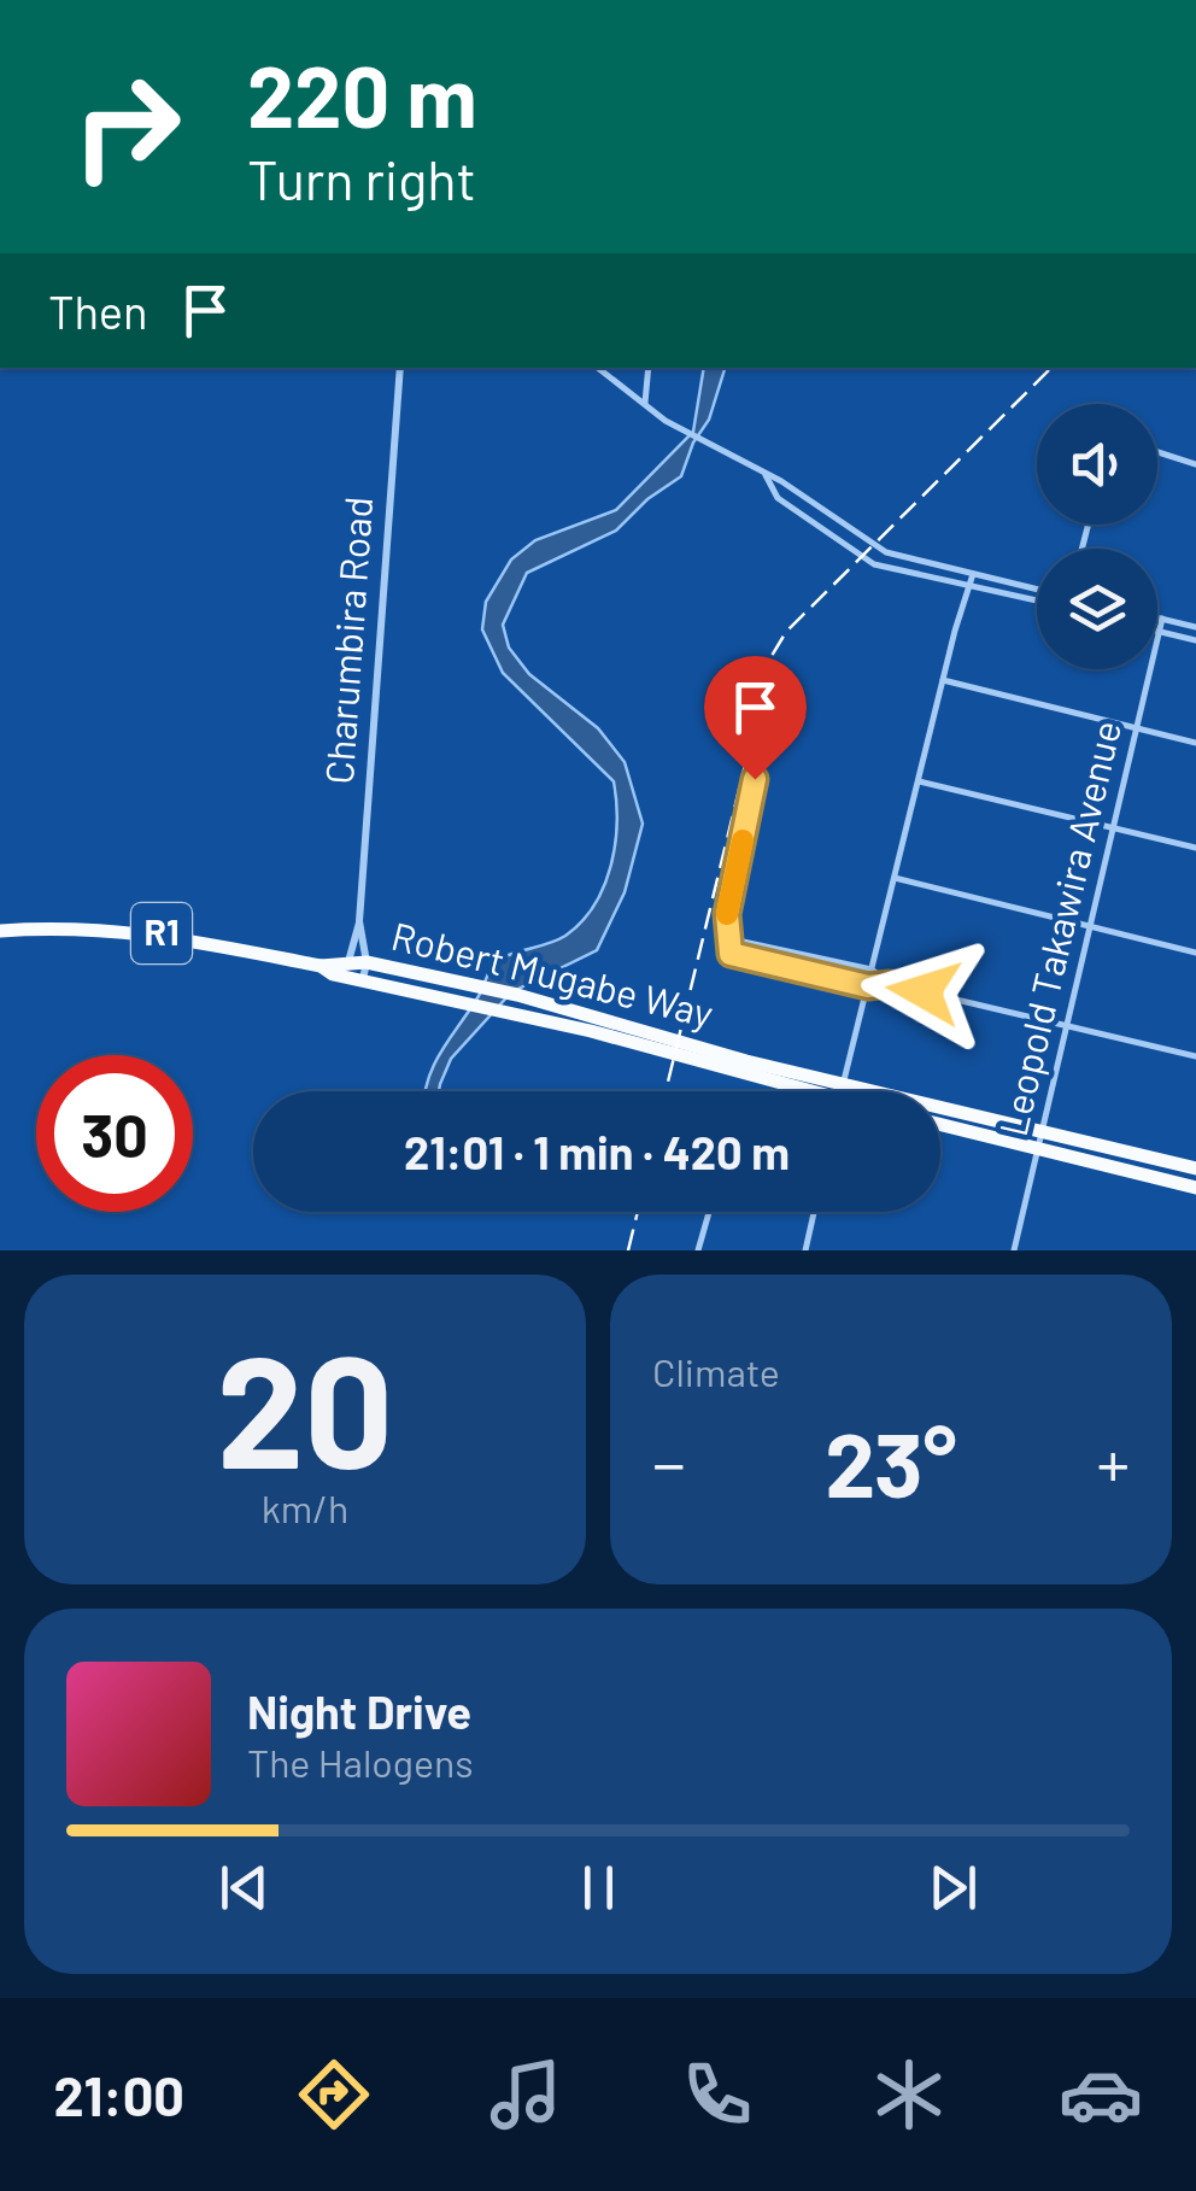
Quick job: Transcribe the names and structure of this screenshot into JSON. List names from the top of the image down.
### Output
{
  "streets": {
    "highway": ["R1", "Robert Mugabe Way"],
    "street": ["Charumbira Road", "Leopold Takawira Avenue"]
  },
  "crossings": [
    ["Charumbira Road", "Robert Mugabe Way"],
    ["Leopold Takawira Avenue", "Robert Mugabe Way"]
  ],
  "page": {
    "turn": ["220 m", "Turn right"],
    "then": "Then",
    "limit": "30",
    "trip": "21:01 · 1 min · 420 m",
    "tile": [
      ["20", "km/h"],
      "Climate"
    ],
    "heat": ["−", "23°", "+"],
    "song": ["Night Drive", "The Halogens"],
    "tabs": "21:00"
  }
}
